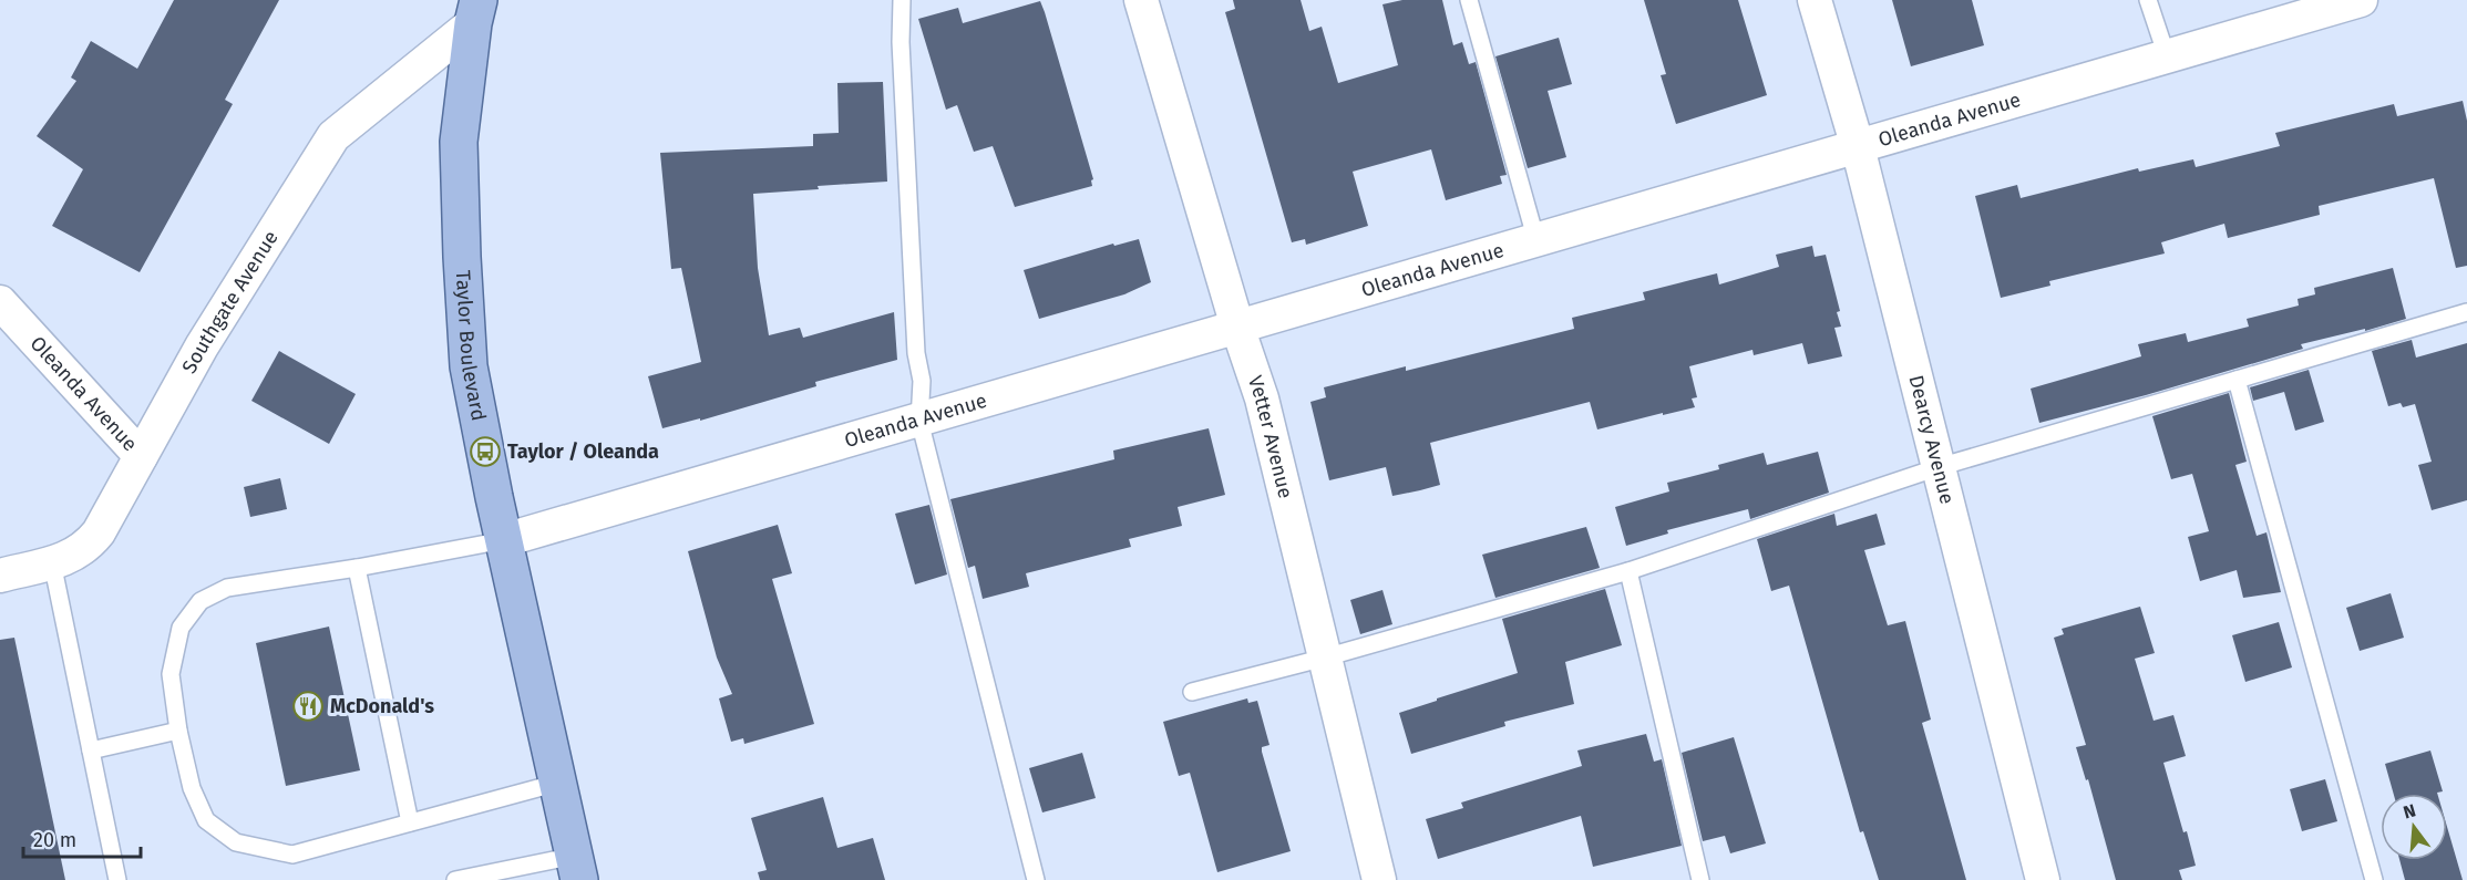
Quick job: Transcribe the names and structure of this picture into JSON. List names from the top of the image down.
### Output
{
  "streets": {
    "main road": ["Taylor Boulevard"],
    "street": [
      "Oleanda Avenue",
      "Southgate Avenue",
      "Vetter Avenue",
      "Dearcy Avenue"
    ]
  },
  "crossings": [
    ["Oleanda Avenue", "Southgate Avenue"],
    ["Oleanda Avenue", "Taylor Boulevard"],
    ["Oleanda Avenue", "Vetter Avenue"],
    ["Oleanda Avenue", "Dearcy Avenue"],
    ["Southgate Avenue", "Taylor Boulevard"]
  ],
  "places": {
    "bus stop": ["Taylor / Oleanda"],
    "restaurant": ["McDonald's"]
  },
  "scale_bar": "20 m",
  "north": "top"
}
